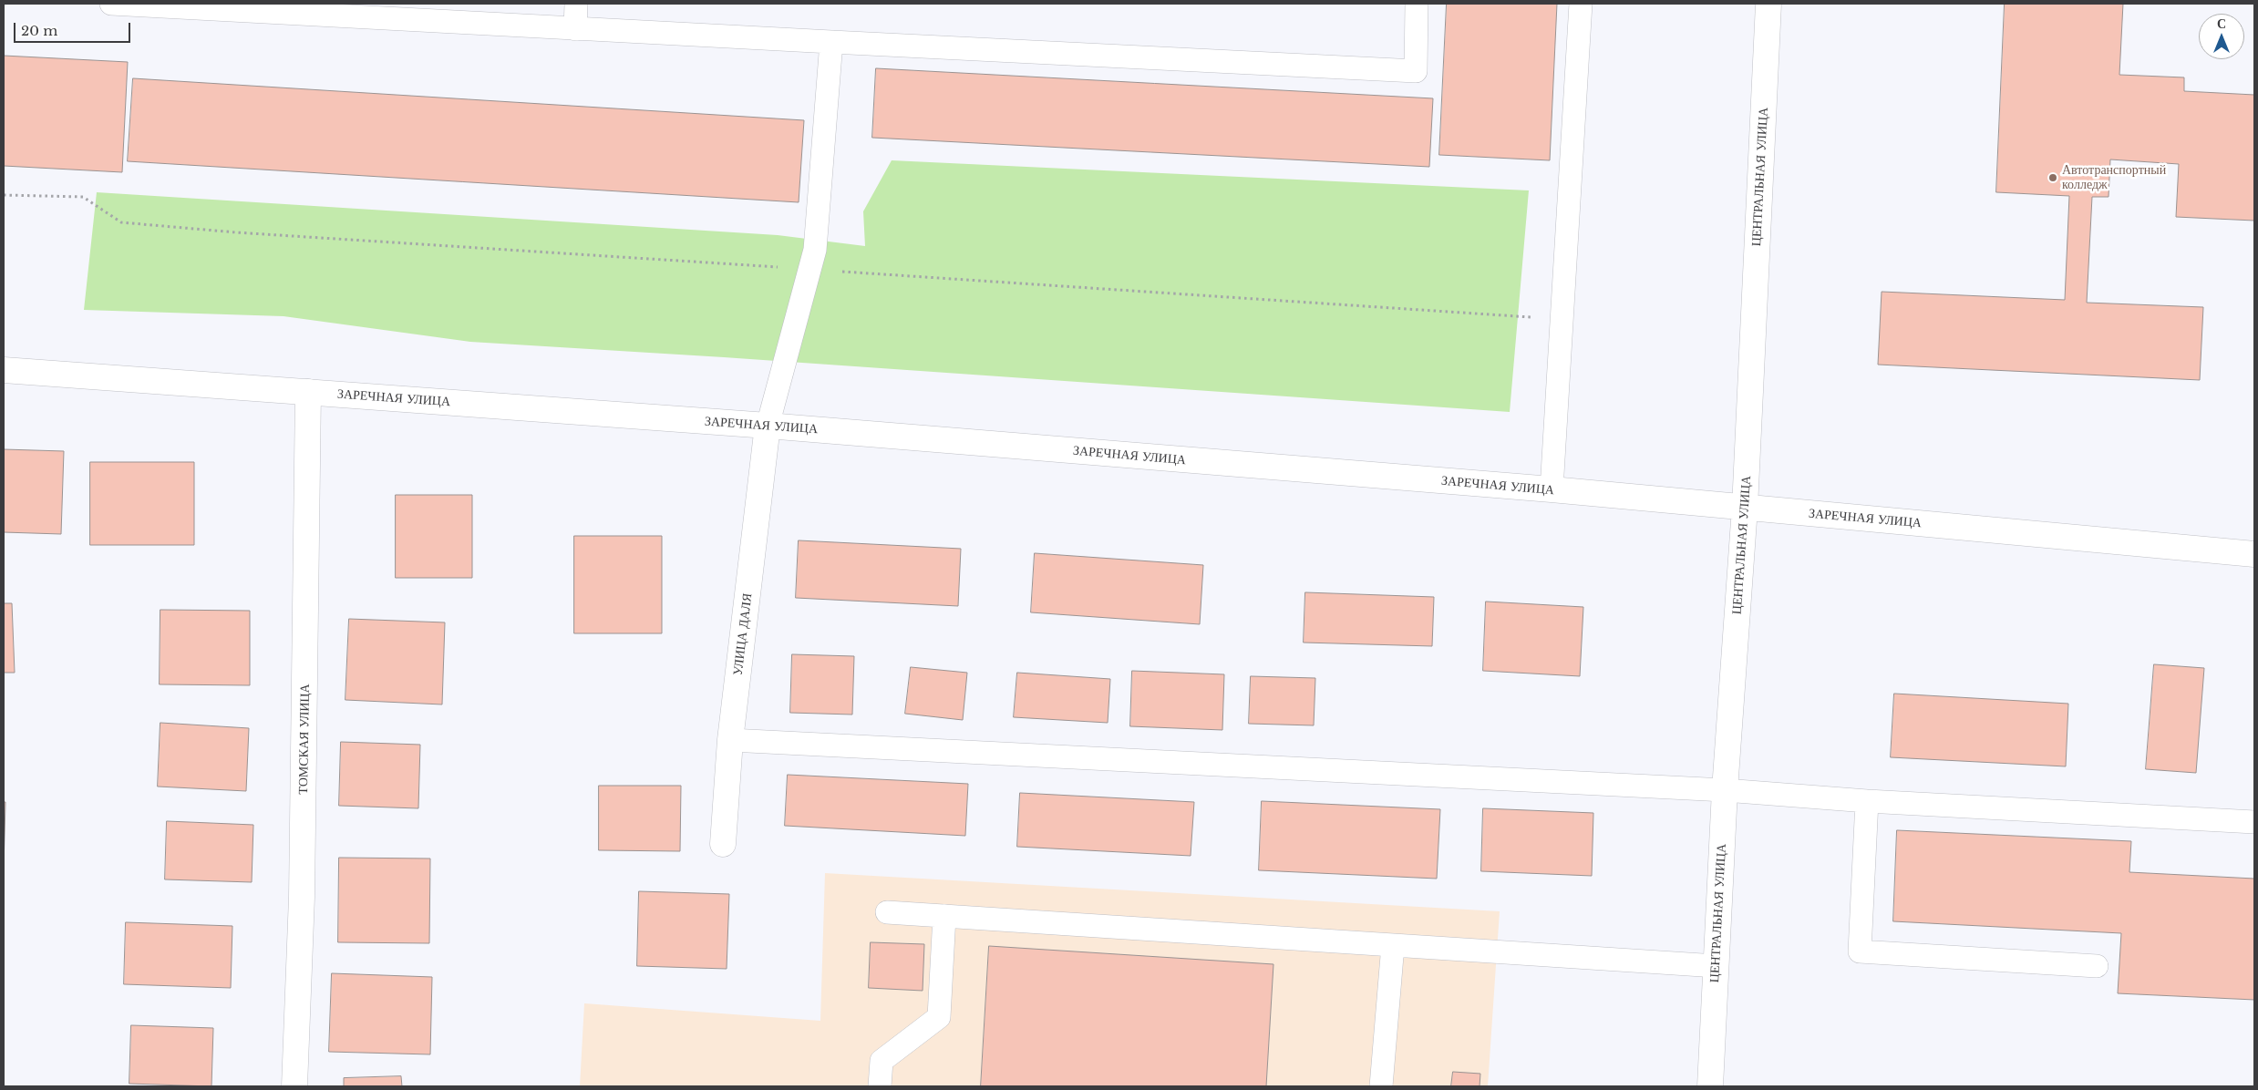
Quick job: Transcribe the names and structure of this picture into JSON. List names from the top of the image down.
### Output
{
  "streets": {
    "street": [
      "ЦЕНТРАЛЬНАЯ УЛИЦА",
      "ЗАРЕЧНАЯ УЛИЦА",
      "УЛИЦА ДАЛЯ",
      "ТОМСКАЯ УЛИЦА"
    ]
  },
  "crossings": [
    ["ЦЕНТРАЛЬНАЯ УЛИЦА", "ЗАРЕЧНАЯ УЛИЦА"],
    ["ЗАРЕЧНАЯ УЛИЦА", "УЛИЦА ДАЛЯ"],
    ["ЗАРЕЧНАЯ УЛИЦА", "ТОМСКАЯ УЛИЦА"]
  ],
  "places": ["Автотранспортный колледж"],
  "scale_bar": "20 m",
  "north": "top"
}
